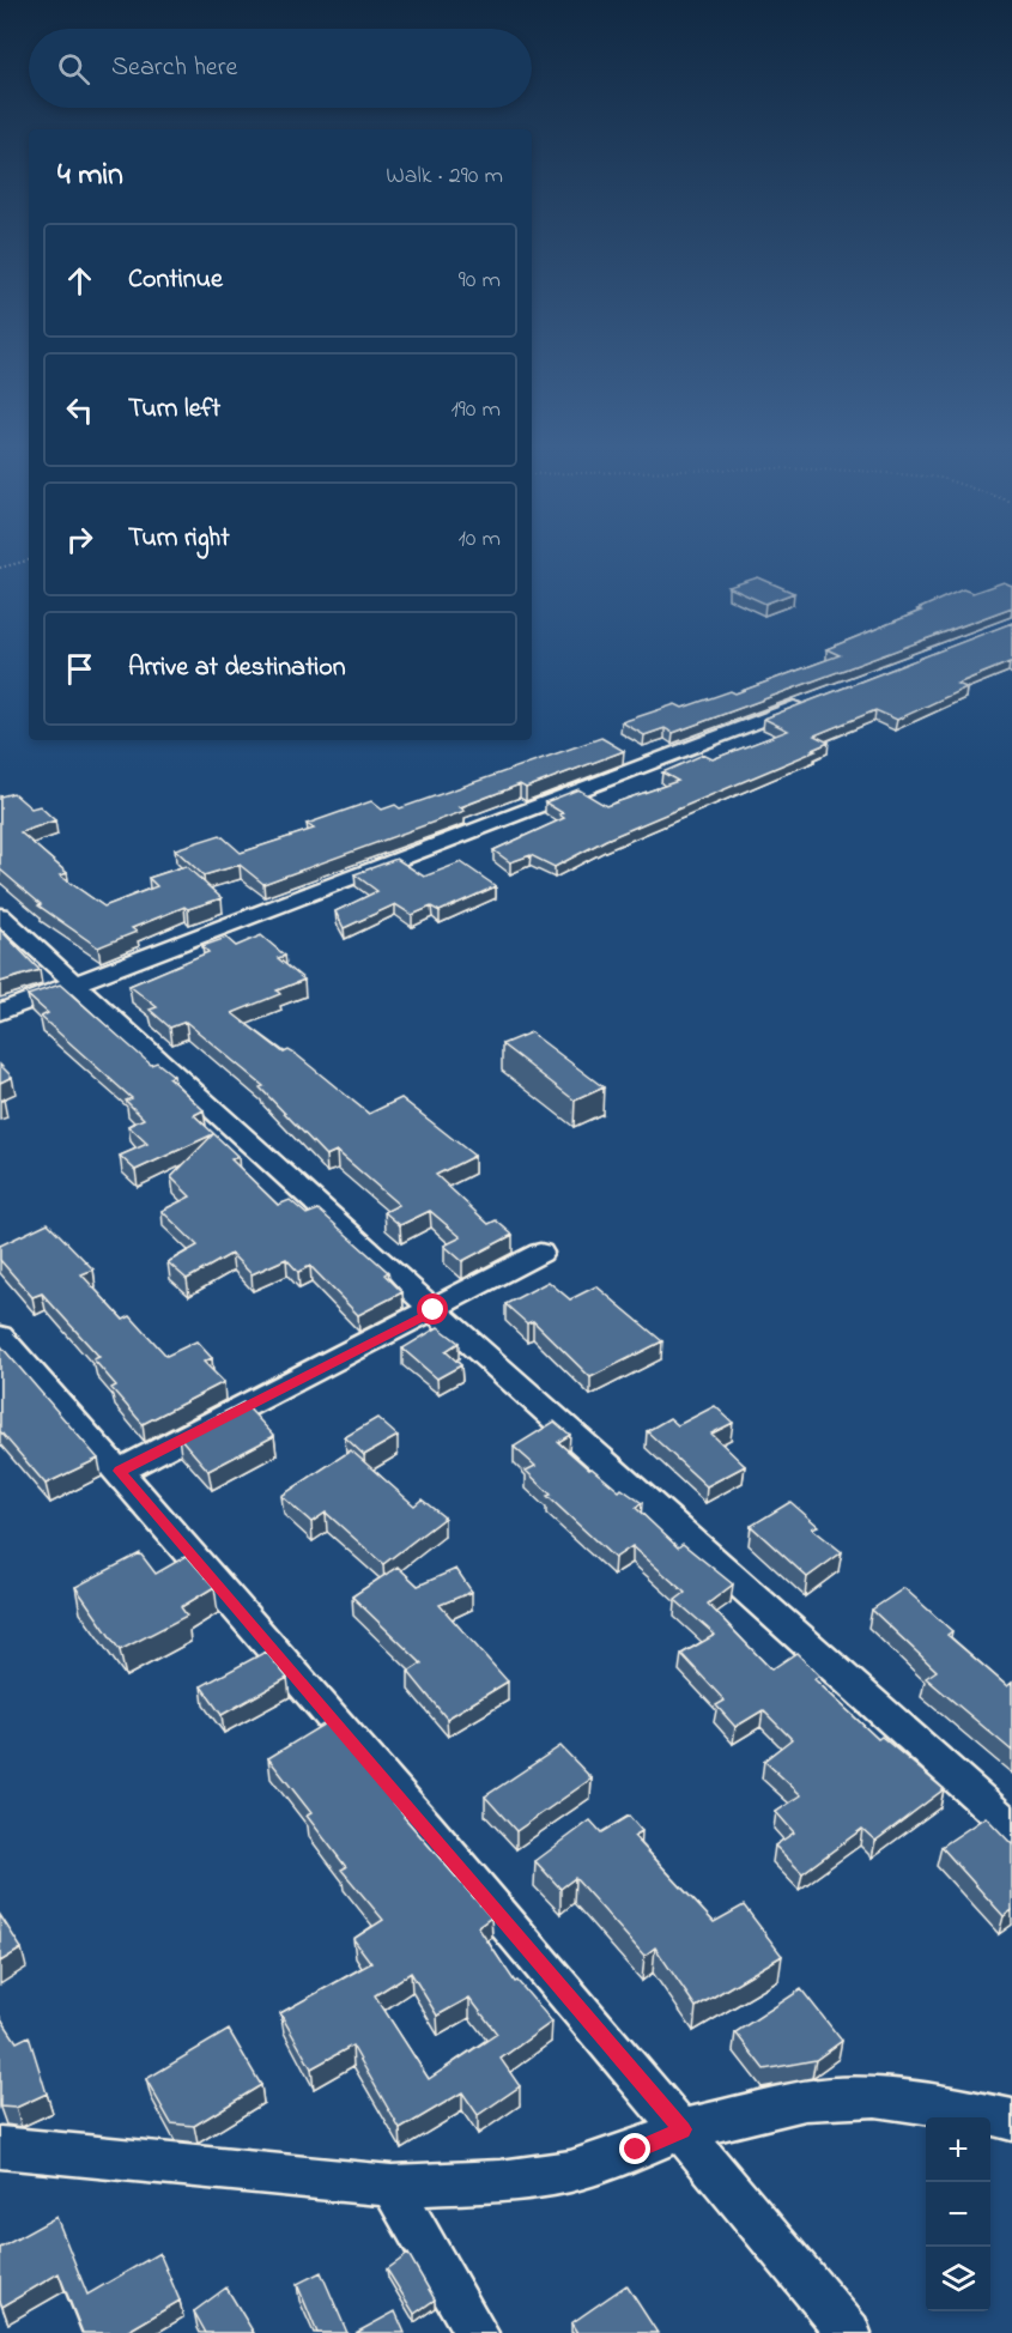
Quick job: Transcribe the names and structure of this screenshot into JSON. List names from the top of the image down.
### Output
{
  "page": {
    "search": "Search here",
    "heading": ["4 min", "Walk · 290 m"],
    "list": [
      ["Continue", "90 m"],
      ["Turn left", "190 m"],
      ["Turn right", "10 m"],
      "Arrive at destination"
    ],
    "map_buttons": ["+", "−"]
  }
}
